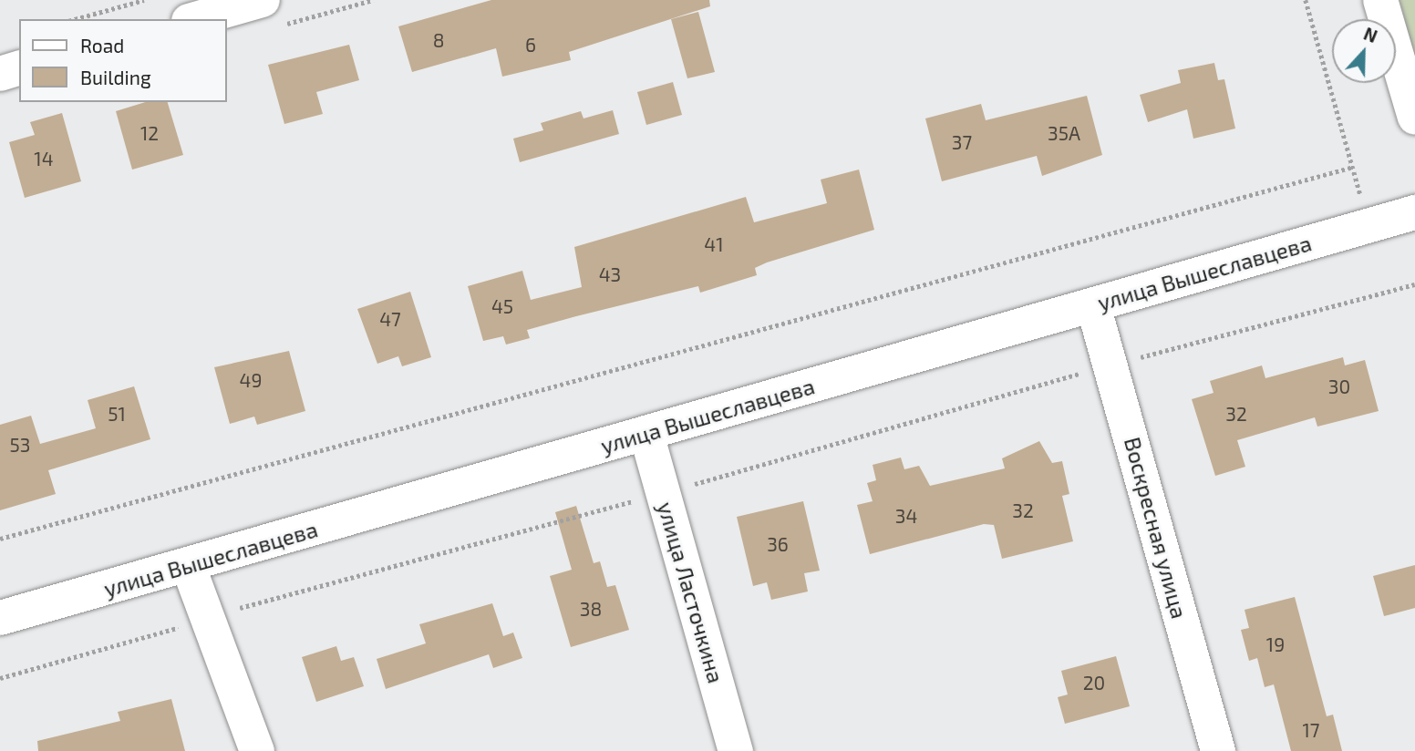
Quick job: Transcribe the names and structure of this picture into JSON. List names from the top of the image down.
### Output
{
  "streets": {
    "street": ["улица Вышеславцева", "Воскресная улица", "улица Ласточкина"]
  },
  "crossings": [
    ["улица Вышеславцева", "Воскресная улица"],
    ["улица Вышеславцева", "улица Ласточкина"]
  ],
  "house_numbers": [
    "8",
    "6",
    "12",
    "35А",
    "37",
    "14",
    "41",
    "43",
    "45",
    "47",
    "49",
    "30",
    "51",
    "32",
    "53",
    "32",
    "34",
    "36",
    "38",
    "19",
    "20",
    "17"
  ],
  "legend": ["Road", "Building"],
  "north": "top"
}
